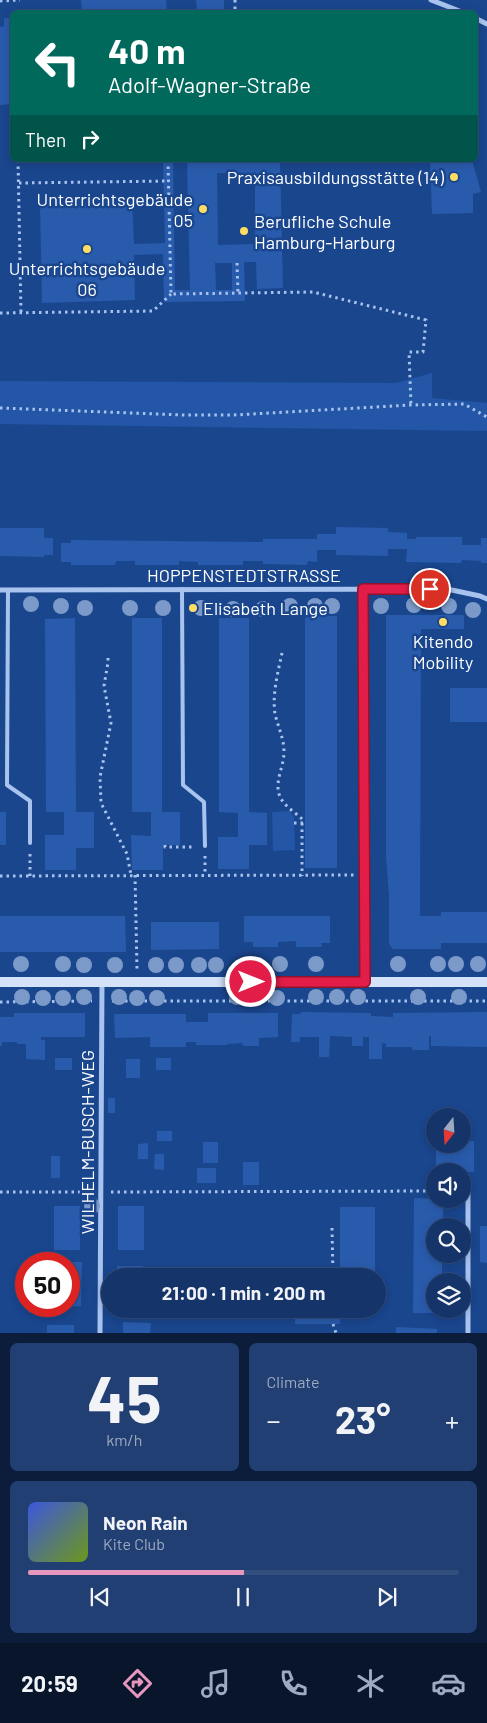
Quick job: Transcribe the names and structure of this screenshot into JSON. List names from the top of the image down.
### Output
{
  "streets": {
    "street": ["HOPPENSTEDTSTRASSE", "WILHELM-BUSCH-WEG"]
  },
  "places": [
    "Praxisausbildungsstätte (14)",
    "Unterrichtsgebäude 05",
    "Berufliche Schule Hamburg-Harburg",
    "Unterrichtsgebäude 06",
    "Elisabeth Lange",
    "Kitendo Mobility"
  ],
  "north": "bottom",
  "page": {
    "turn": ["40 m", "Adolf-Wagner-Straße"],
    "then": "Then",
    "limit": "50",
    "trip": "21:00 · 1 min · 200 m",
    "tile": [
      ["45", "km/h"],
      "Climate"
    ],
    "heat": ["−", "23°", "+"],
    "song": ["Neon Rain", "Kite Club"],
    "tabs": "20:59"
  }
}
